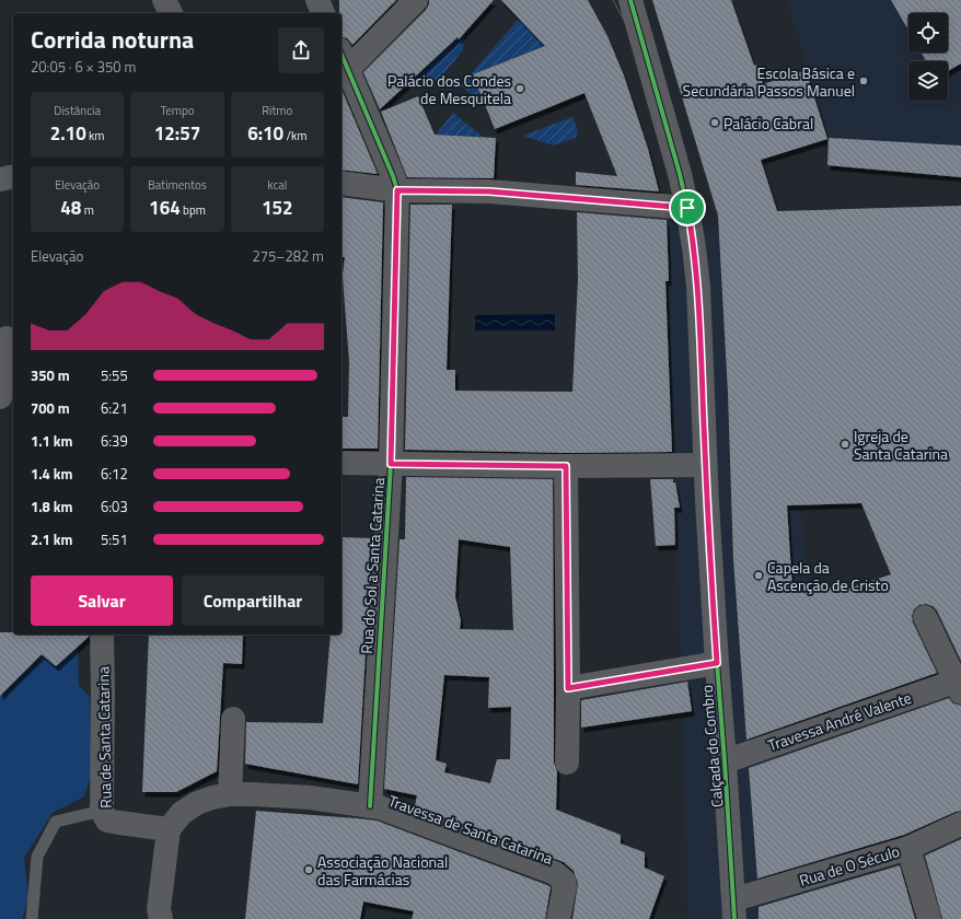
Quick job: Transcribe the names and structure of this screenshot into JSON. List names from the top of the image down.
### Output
{
  "streets": {
    "street": [
      "Rua do Sol a Santa Catarina",
      "Travessa André Valente",
      "Rua de Santa Catarina",
      "Calçada do Combro",
      "Travessa de Santa Catarina",
      "Rua de O Século"
    ]
  },
  "crossings": [
    ["Rua do Sol a Santa Catarina", "Travessa de Santa Catarina"],
    ["Travessa André Valente", "Calçada do Combro"],
    ["Rua de Santa Catarina", "Travessa de Santa Catarina"],
    ["Calçada do Combro", "Rua de O Século"]
  ],
  "places": [
    "Escola Básica e Secundária Passos Manuel",
    "Palácio dos Condes de Mesquitela",
    "Palácio Cabral",
    "Igreja de Santa Catarina",
    "Capela da Ascenção de Cristo",
    "Associação Nacional das Farmácias"
  ],
  "page": {
    "heading": ["Corrida noturna", "20:05 · 6 × 350 m"],
    "stats": [
      ["Distância", "2.10 km"],
      ["Tempo", "12:57"],
      ["Ritmo", "6:10 /km"],
      ["Elevação", "48 m"],
      ["Batimentos", "164 bpm"],
      ["kcal", "152"]
    ],
    "chart": ["Elevação", "275–282 m"],
    "list": [
      {
        "name": "350 m",
        "note": "5:55"
      },
      {
        "name": "700 m",
        "note": "6:21"
      },
      {
        "name": "1.1 km",
        "note": "6:39"
      },
      {
        "name": "1.4 km",
        "note": "6:12"
      },
      {
        "name": "1.8 km",
        "note": "6:03"
      },
      {
        "name": "2.1 km",
        "note": "5:51"
      }
    ],
    "buttons": ["Salvar", "Compartilhar"]
  }
}
